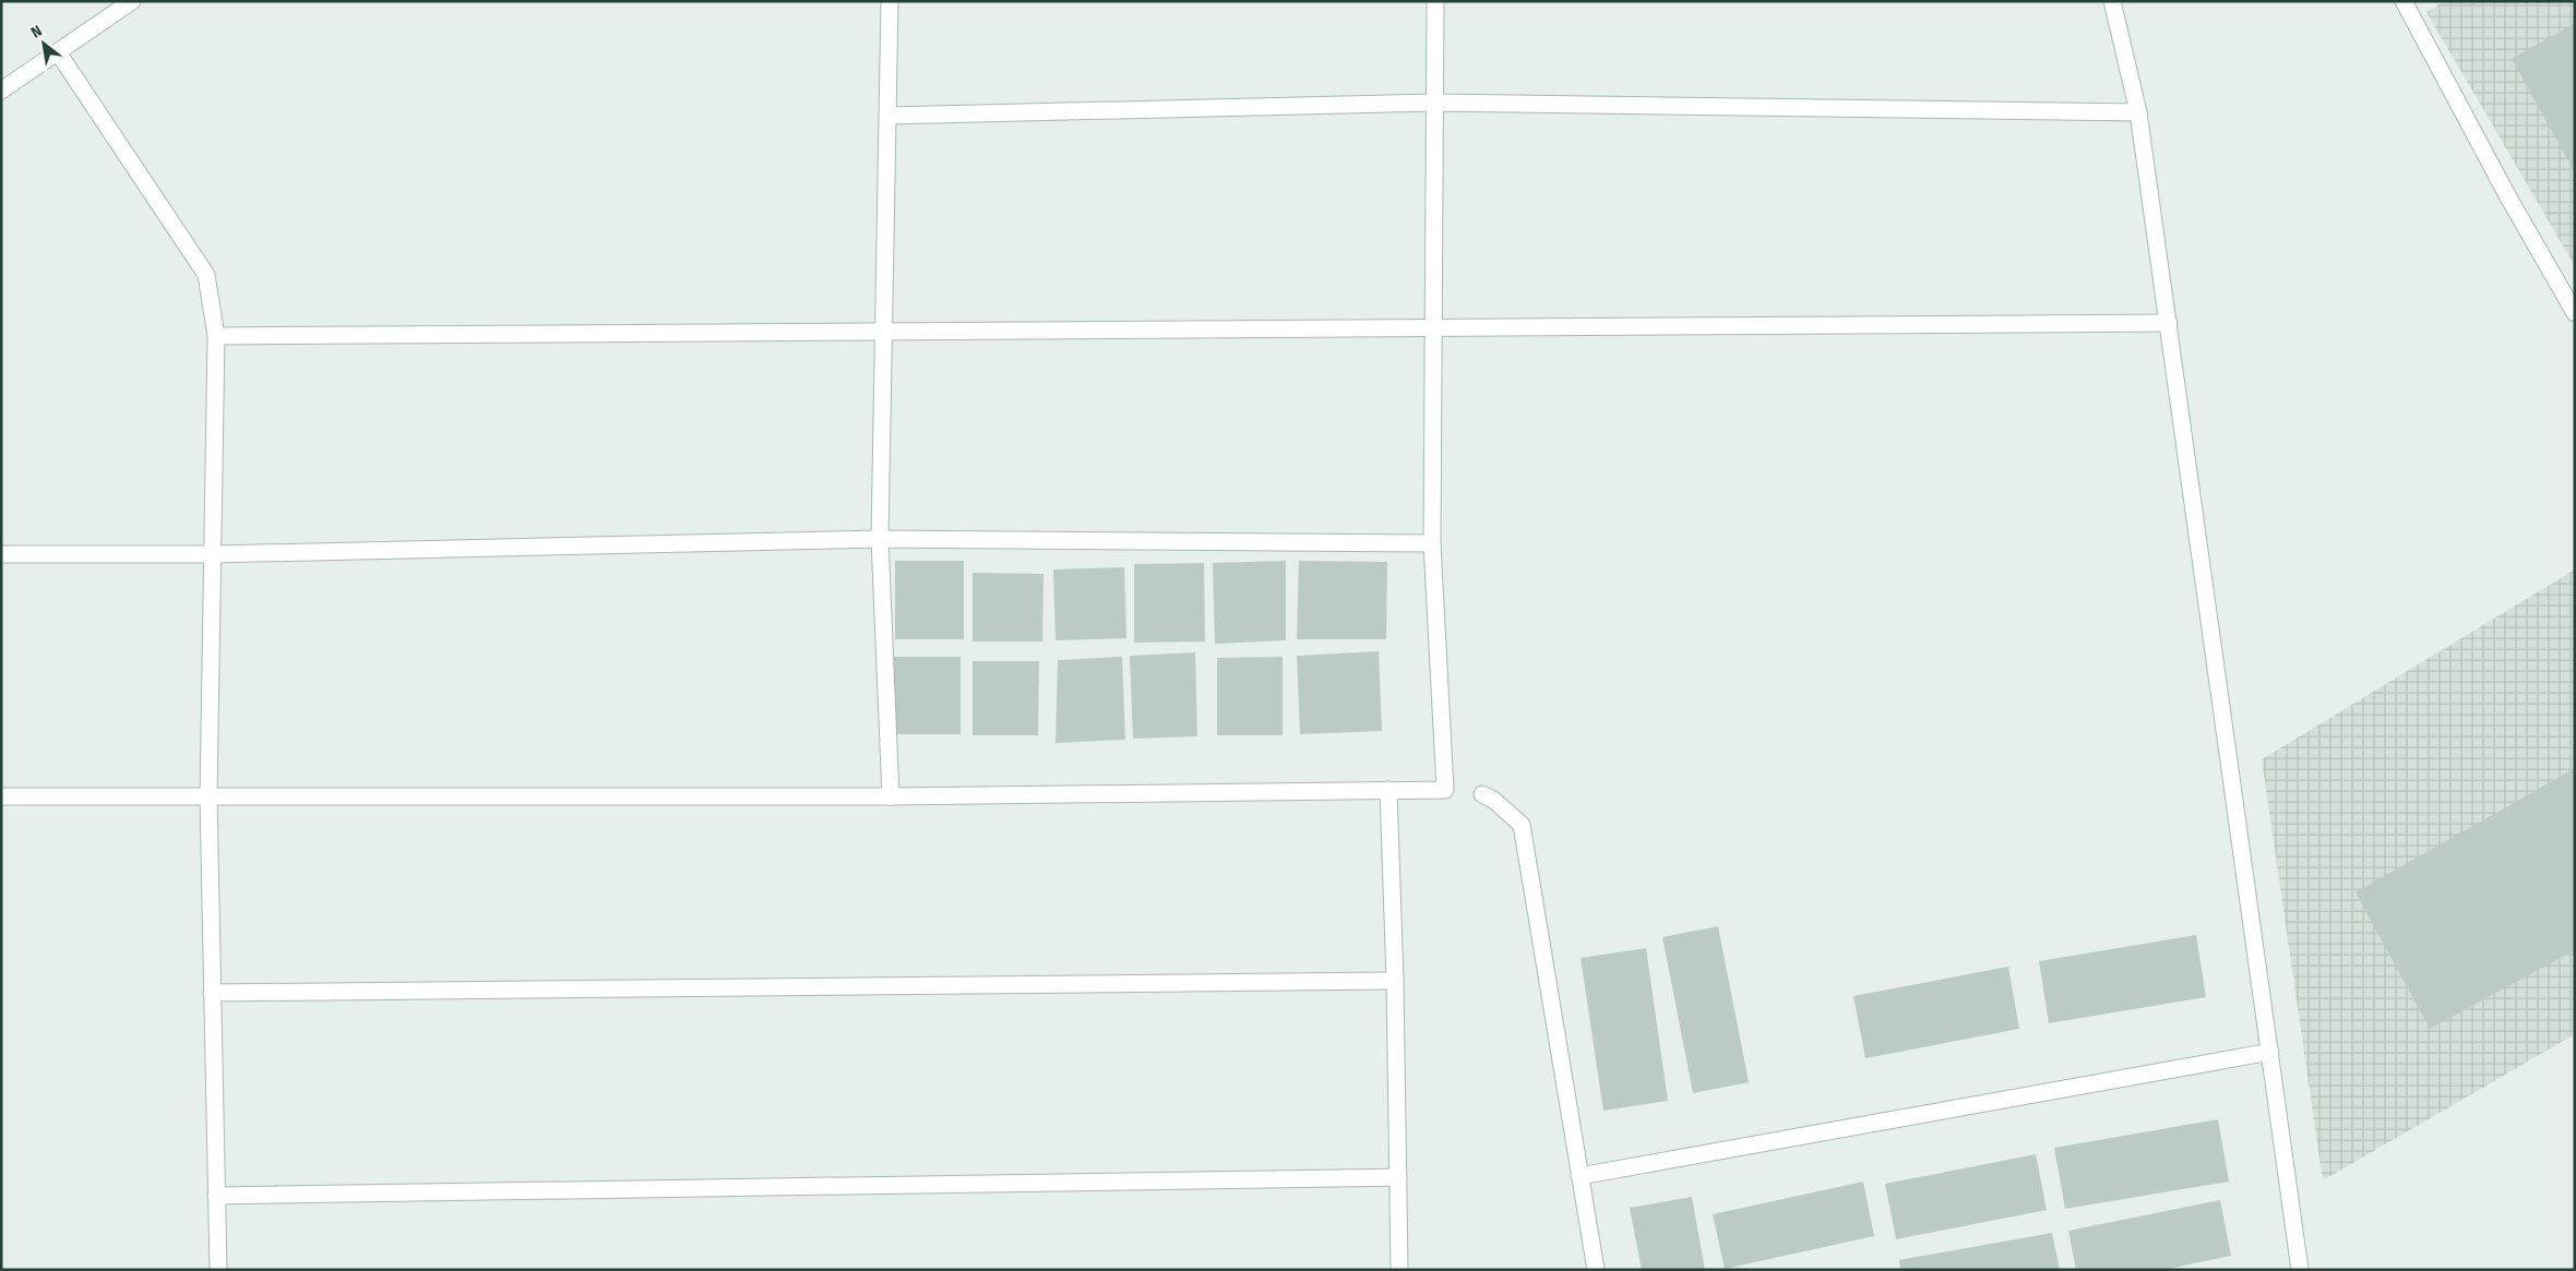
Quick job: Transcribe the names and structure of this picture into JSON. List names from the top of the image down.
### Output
{
  "north": "top left"
}
